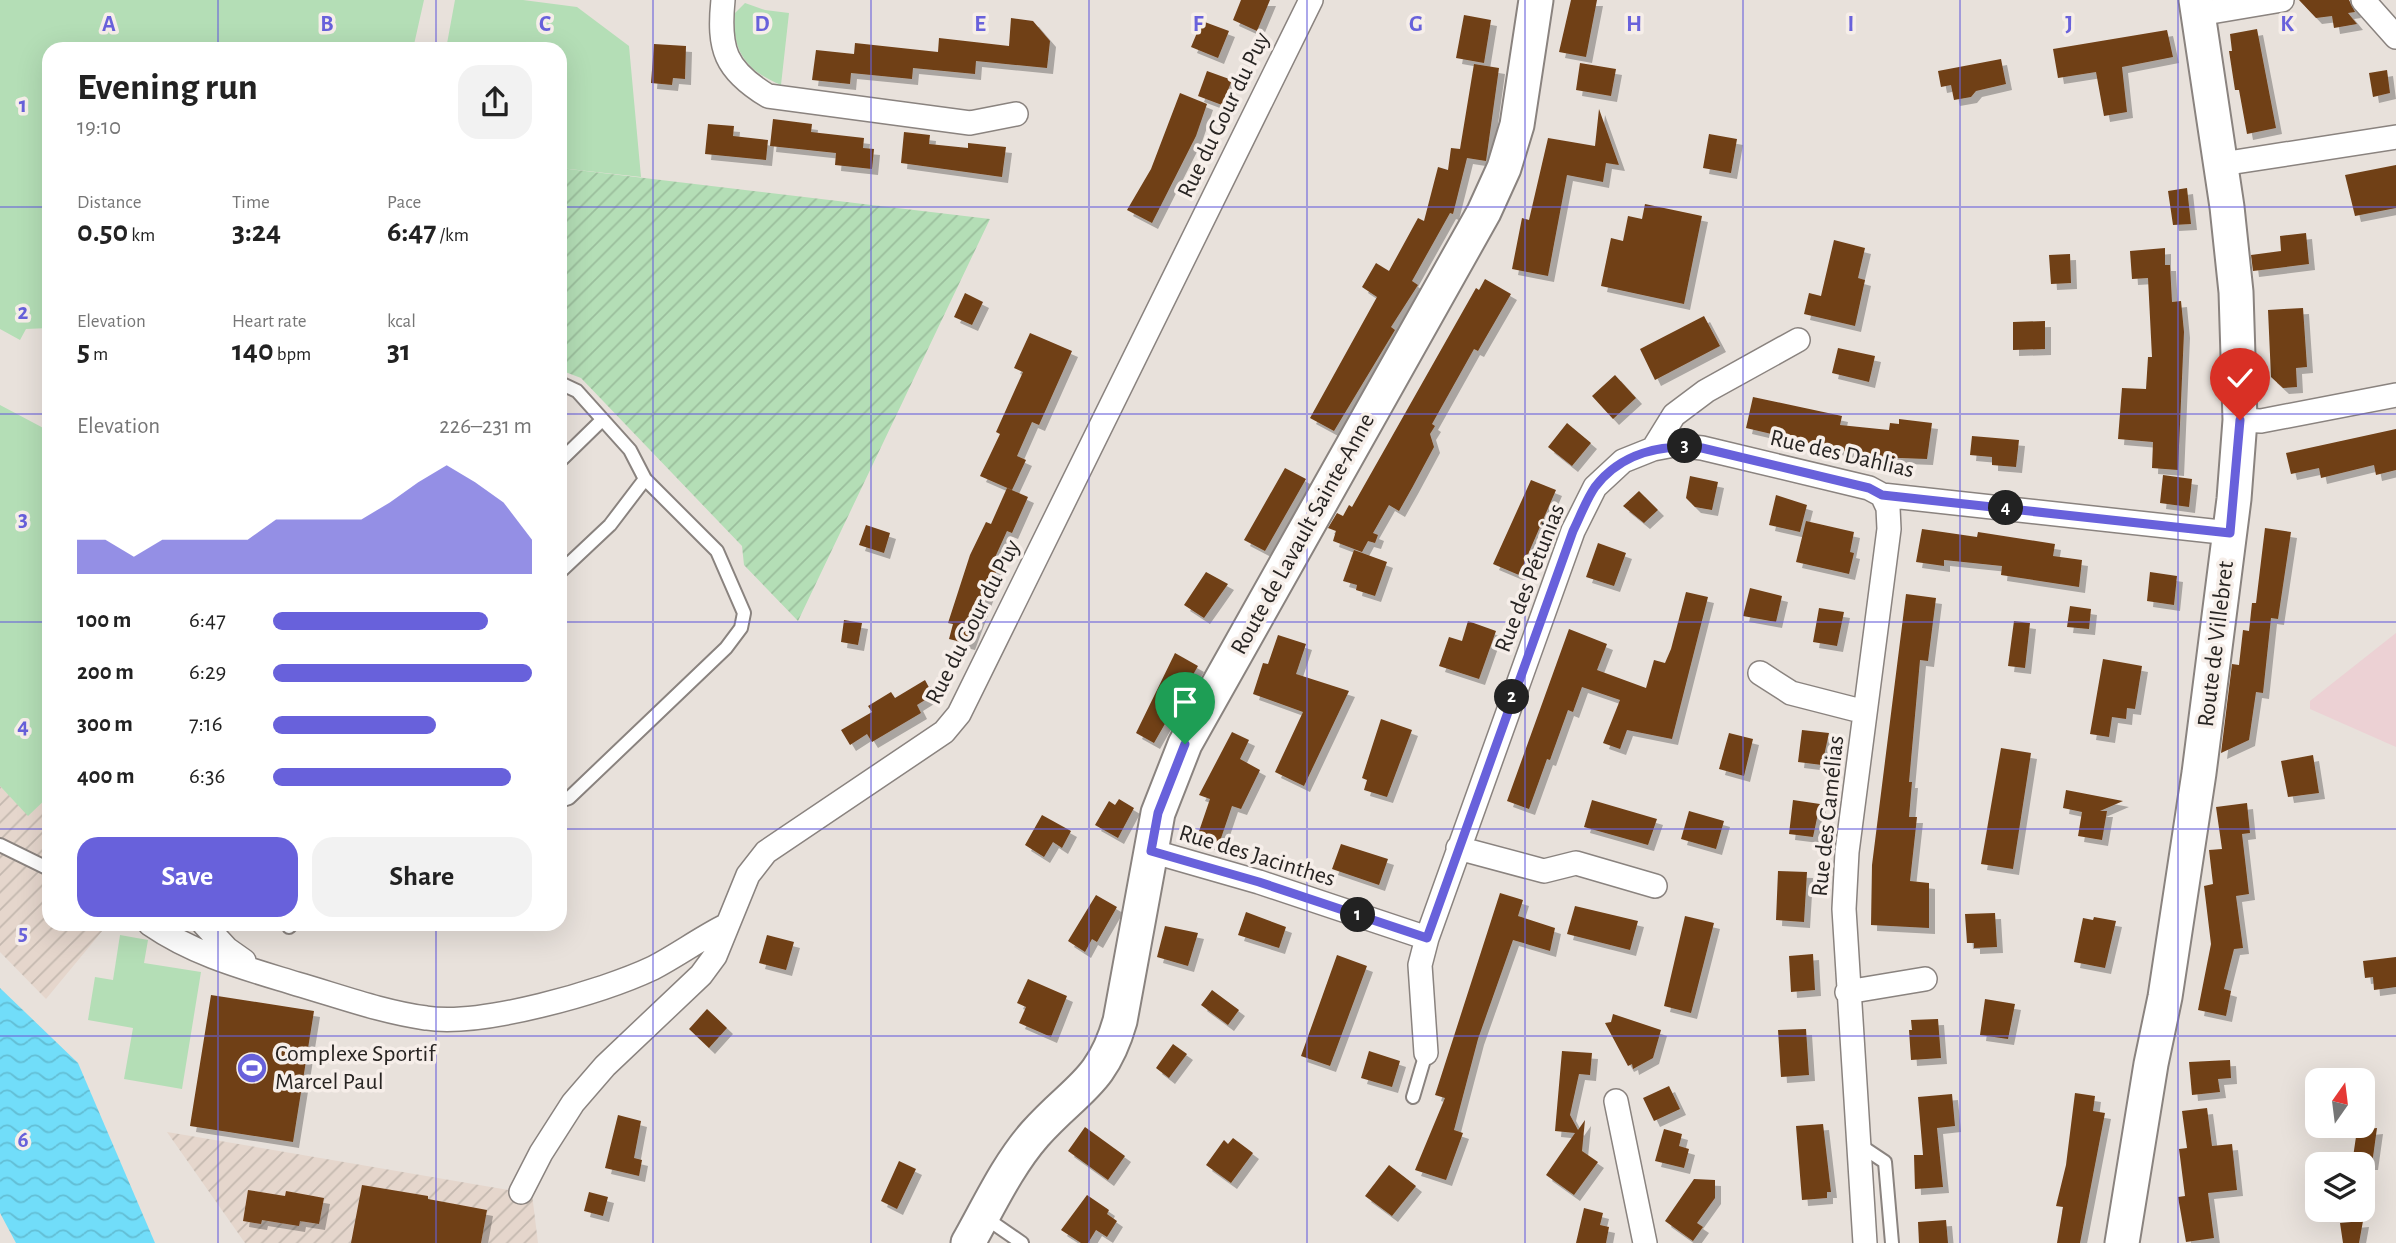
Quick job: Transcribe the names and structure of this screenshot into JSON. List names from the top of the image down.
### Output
{
  "streets": {
    "street": [
      "Rue du Gour du Puy",
      "Rue des Dahlias",
      "Route de Lavault Sainte-Anne",
      "Rue des Pétunias",
      "Route de Villebret",
      "Rue des Camélias",
      "Rue des Jacinthes"
    ]
  },
  "crossings": [
    ["Rue des Dahlias", "Rue des Pétunias"],
    ["Rue des Dahlias", "Route de Villebret"],
    ["Rue des Dahlias", "Rue des Camélias"],
    ["Route de Lavault Sainte-Anne", "Rue des Jacinthes"],
    ["Rue des Pétunias", "Rue des Jacinthes"]
  ],
  "places": {
    "sports": ["Complexe Sportif Marcel Paul"]
  },
  "north": "top",
  "page": {
    "heading": ["Evening run", "19:10"],
    "stats": [
      ["Distance", "0.50 km"],
      ["Time", "3:24"],
      ["Pace", "6:47 /km"],
      ["Elevation", "5 m"],
      ["Heart rate", "140 bpm"],
      ["kcal", "31"]
    ],
    "chart": ["Elevation", "226–231 m"],
    "pins": [
      "3",
      "4",
      "2",
      "1"
    ],
    "list": [
      {
        "name": "100 m",
        "note": "6:47"
      },
      {
        "name": "200 m",
        "note": "6:29"
      },
      {
        "name": "300 m",
        "note": "7:16"
      },
      {
        "name": "400 m",
        "note": "6:36"
      }
    ],
    "buttons": ["Save", "Share"]
  },
  "grid": {
    "columns": [
      "A",
      "B",
      "C",
      "D",
      "E",
      "F",
      "G",
      "H",
      "I",
      "J",
      "K"
    ],
    "rows": [
      "1",
      "2",
      "3",
      "4",
      "5",
      "6"
    ]
  }
}
